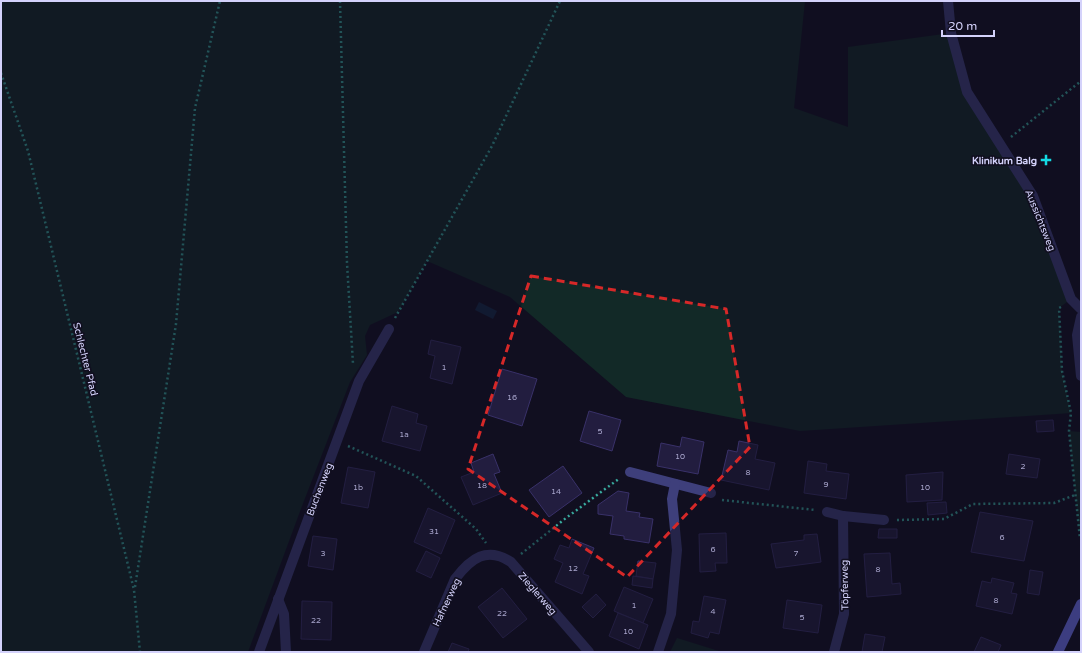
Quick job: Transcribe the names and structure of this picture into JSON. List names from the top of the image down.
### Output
{
  "streets": {
    "street": [
      "Aussichtsweg",
      "Buchenweg",
      "Töpferweg",
      "Zieglerweg",
      "Hafnerweg"
    ],
    "path": ["Schlechter Pfad"]
  },
  "crossings": [
    ["Zieglerweg", "Hafnerweg"]
  ],
  "places": {
    "health": ["Klinikum Balg"]
  },
  "house_numbers": [
    "1",
    "16",
    "5",
    "1a",
    "10",
    "2",
    "8",
    "9",
    "18",
    "1b",
    "10",
    "14",
    "31",
    "6",
    "6",
    "3",
    "7",
    "12",
    "8",
    "8",
    "1",
    "4",
    "22",
    "5",
    "22",
    "10"
  ],
  "scale_bar": "20 m"
}
